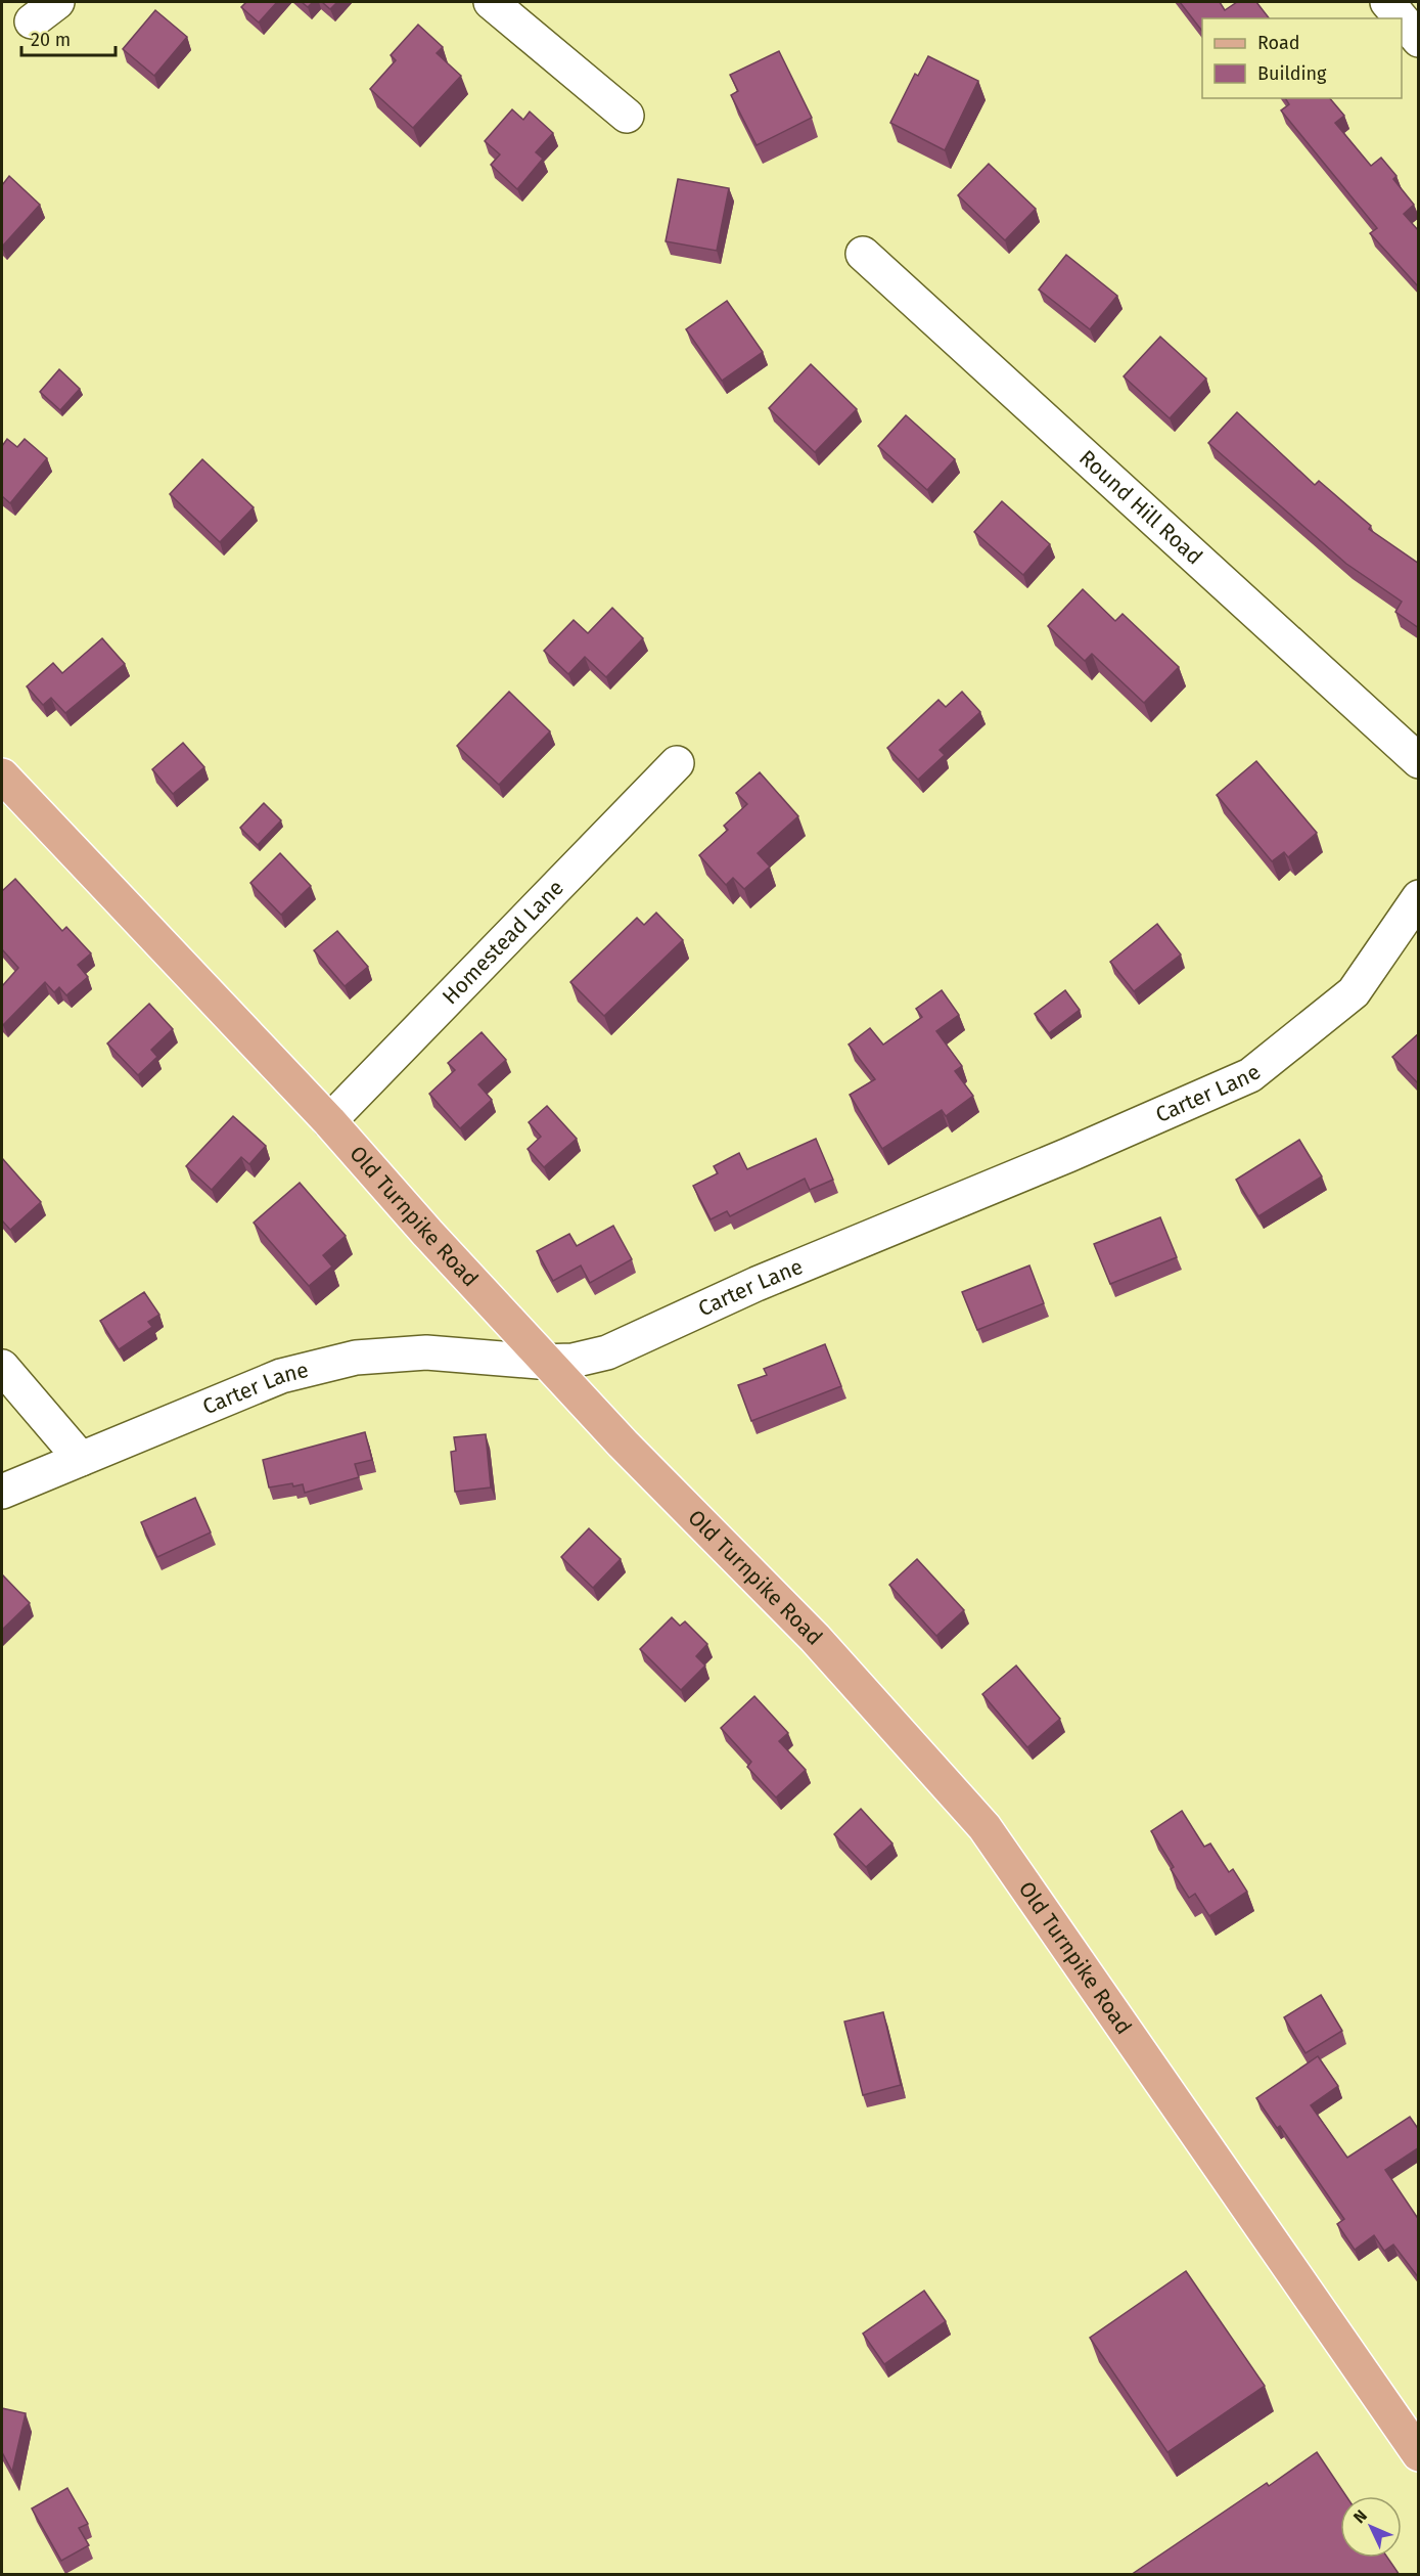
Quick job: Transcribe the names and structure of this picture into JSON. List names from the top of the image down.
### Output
{
  "streets": {
    "main road": ["Old Turnpike Road"],
    "street": ["Round Hill Road", "Homestead Lane", "Carter Lane"]
  },
  "crossings": [
    ["Homestead Lane", "Old Turnpike Road"],
    ["Carter Lane", "Old Turnpike Road"]
  ],
  "legend": ["Road", "Building"],
  "scale_bar": "20 m",
  "north": "top left"
}
